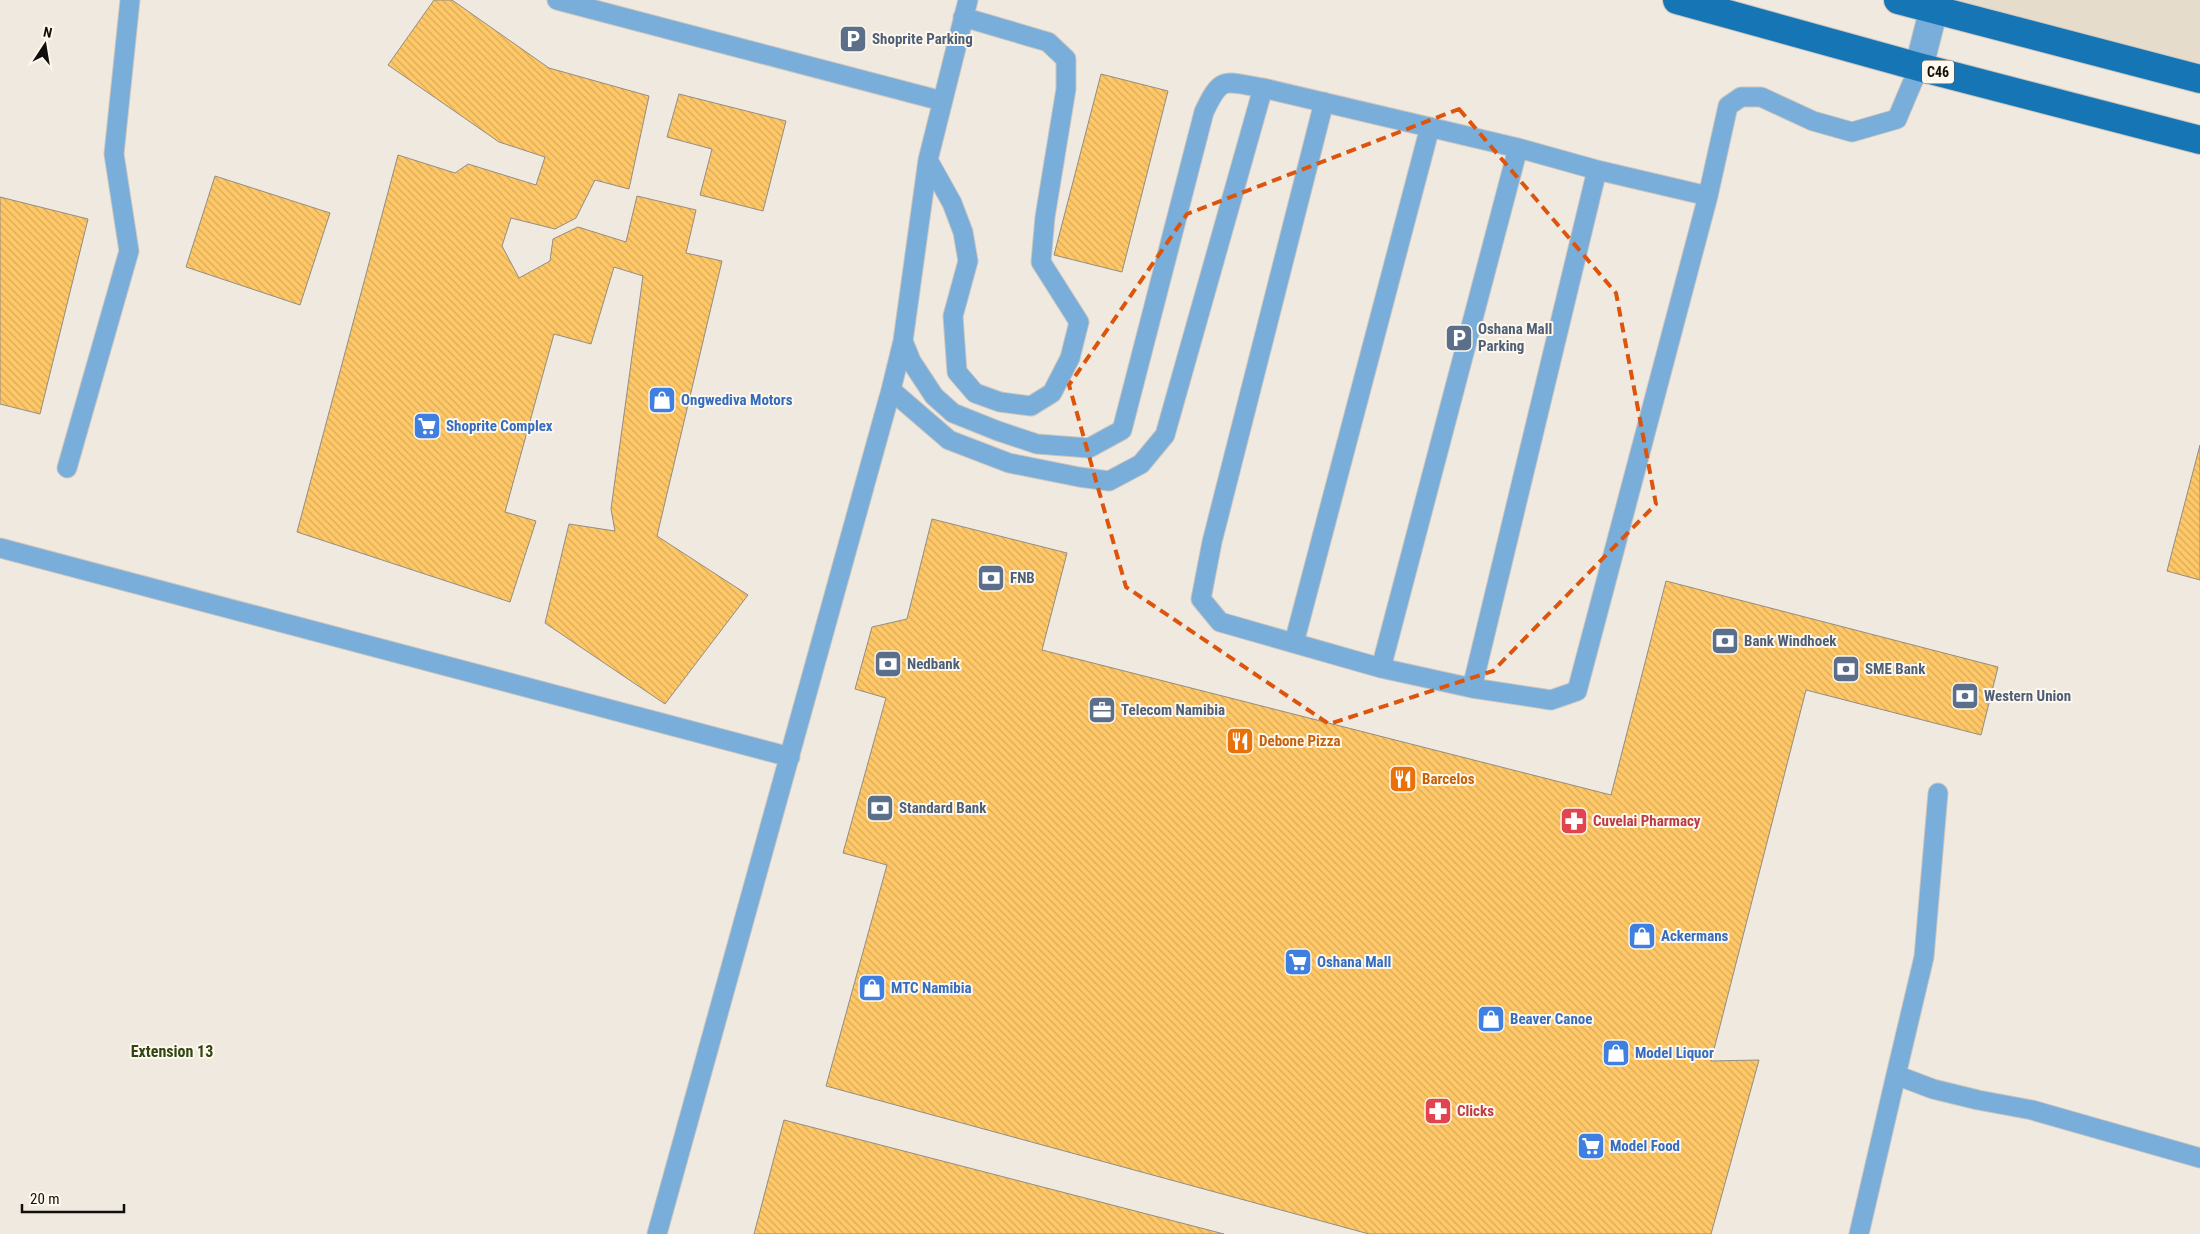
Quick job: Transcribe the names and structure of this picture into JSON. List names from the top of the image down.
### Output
{
  "streets": {
    "main road": ["C46"]
  },
  "districts": ["Extension 13"],
  "places": {
    "parking": ["Shoprite Parking", "Oshana Mall Parking"],
    "shop": [
      "Ongwediva Motors",
      "Ackermans",
      "MTC Namibia",
      "Beaver Canoe",
      "Model Liquor"
    ],
    "supermarket": ["Shoprite Complex", "Oshana Mall", "Model Food"],
    "bank": [
      "FNB",
      "Bank Windhoek",
      "Nedbank",
      "SME Bank",
      "Western Union",
      "Standard Bank"
    ],
    "office": ["Telecom Namibia"],
    "restaurant": ["Debone Pizza", "Barcelos"],
    "pharmacy": ["Cuvelai Pharmacy", "Clicks"]
  },
  "scale_bar": "20 m",
  "north": "top"
}
